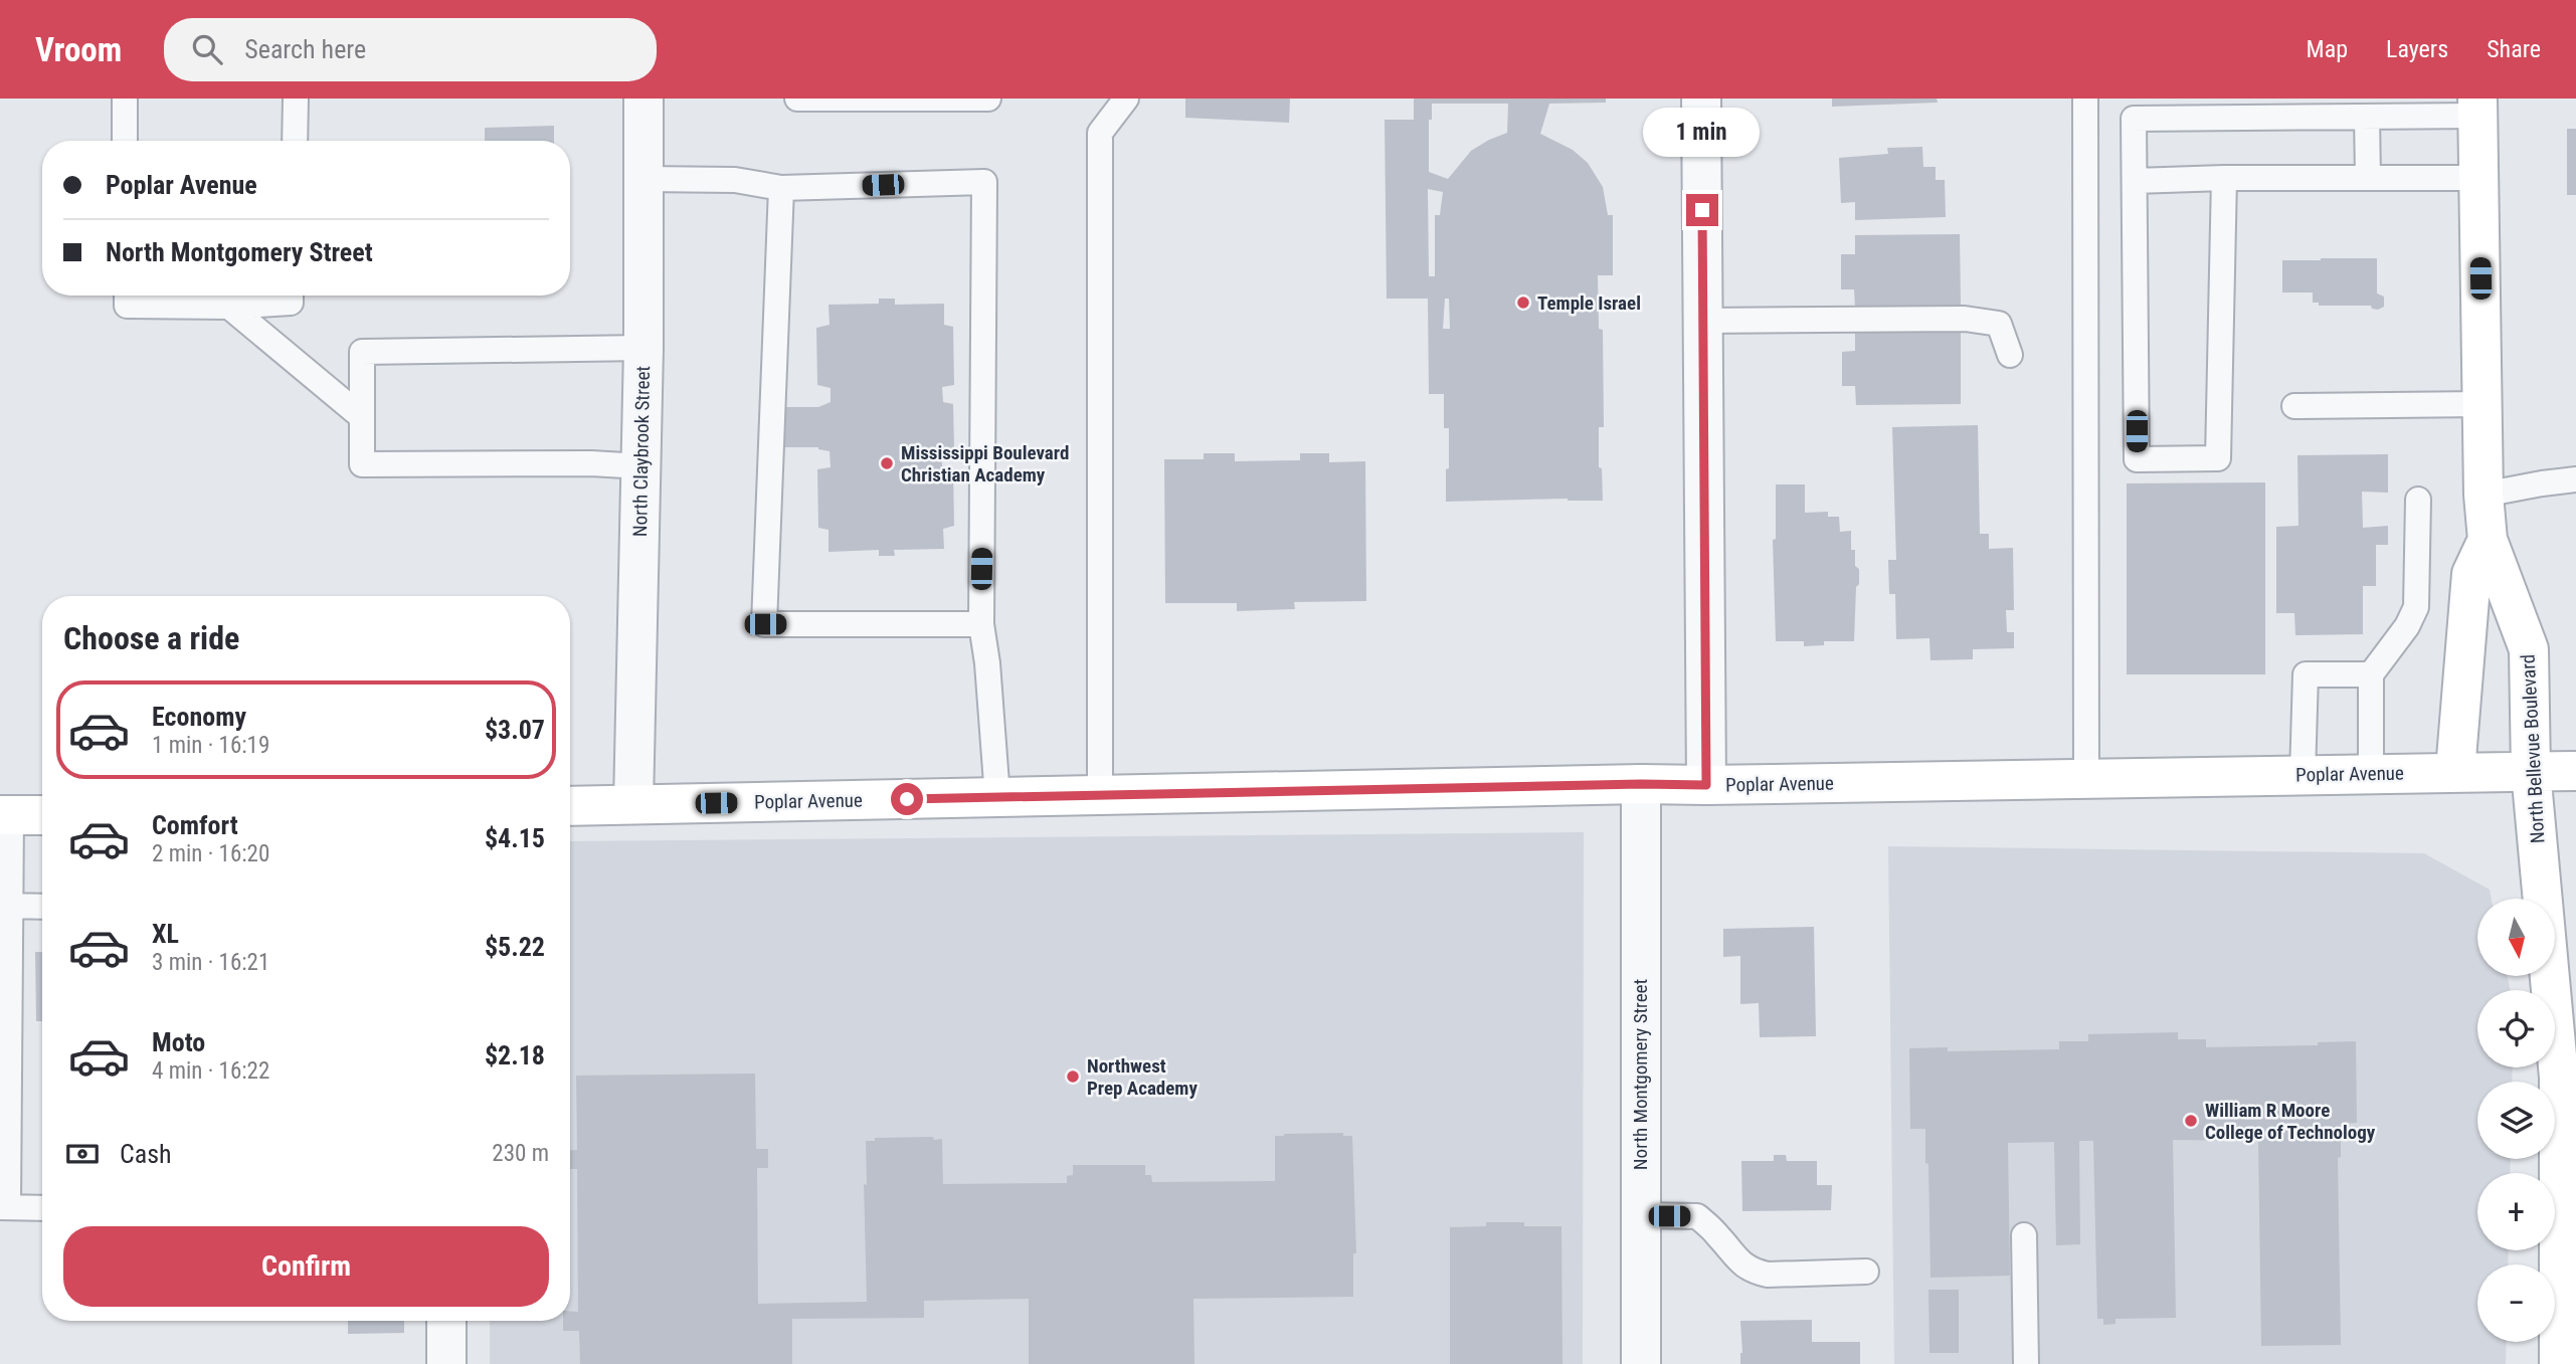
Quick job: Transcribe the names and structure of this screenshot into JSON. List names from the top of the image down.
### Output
{
  "streets": {
    "main road": ["North Bellevue Boulevard", "Poplar Avenue"],
    "street": ["North Claybrook Street", "North Montgomery Street"]
  },
  "crossings": [
    ["North Claybrook Street", "Poplar Avenue"],
    ["North Bellevue Boulevard", "Poplar Avenue"],
    ["Poplar Avenue", "North Montgomery Street"]
  ],
  "places": [
    "Temple Israel",
    "Mississippi Boulevard Christian Academy",
    "Northwest Prep Academy",
    "William R Moore College of Technology"
  ],
  "north": "bottom",
  "page": {
    "header": "Vroom",
    "search": "Search here",
    "nav": ["Map", "Layers", "Share"],
    "bubble": "1 min",
    "banner": ["Poplar Avenue", "North Montgomery Street"],
    "heading": "Choose a ride",
    "list": [
      {
        "name": "Economy",
        "note": "1 min · 16:19",
        "value": "$3.07"
      },
      {
        "name": "Comfort",
        "note": "2 min · 16:20",
        "value": "$4.15"
      },
      {
        "name": "XL",
        "note": "3 min · 16:21",
        "value": "$5.22"
      },
      {
        "name": "Moto",
        "note": "4 min · 16:22",
        "value": "$2.18"
      }
    ],
    "map_buttons": ["+", "−"],
    "pay": ["Cash", "230 m"],
    "buttons": "Confirm"
  }
}
